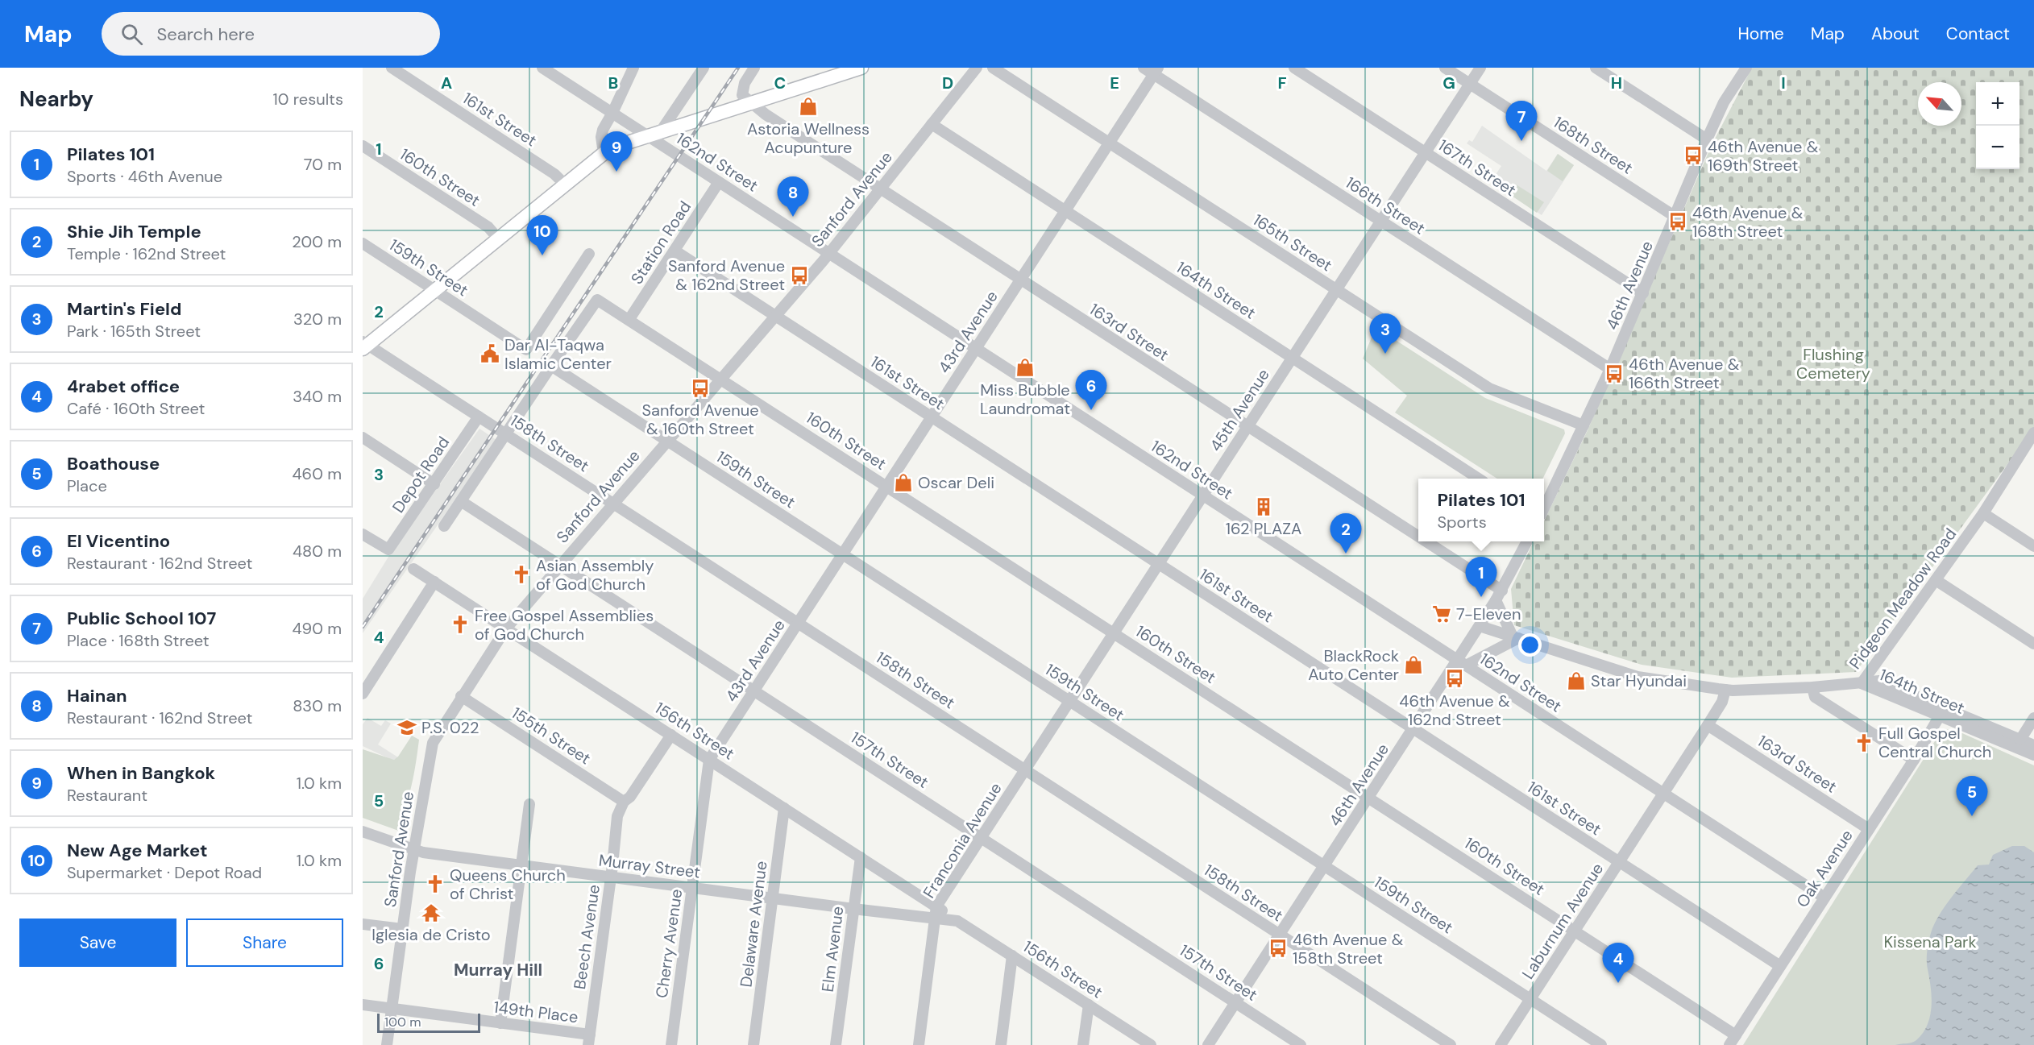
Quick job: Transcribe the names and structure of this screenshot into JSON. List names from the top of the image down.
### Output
{
  "streets": {
    "street": [
      "161st Street",
      "168th Street",
      "162nd Street",
      "167th Street",
      "160th Street",
      "Sanford Avenue",
      "166th Street",
      "Station Road",
      "165th Street",
      "159th Street",
      "46th Avenue",
      "164th Street",
      "43rd Avenue",
      "163rd Street",
      "45th Avenue",
      "158th Street",
      "Depot Road",
      "Pidgeon Meadow Road",
      "156th Street",
      "155th Street",
      "157th Street",
      "Franconia Avenue",
      "Murray Street",
      "Oak Avenue",
      "Laburnum Avenue",
      "Delaware Avenue",
      "Beech Avenue",
      "Cherry Avenue",
      "Elm Avenue",
      "149th Place"
    ]
  },
  "crossings": [
    ["161st Street", "Sanford Avenue"],
    ["161st Street", "Station Road"],
    ["161st Street", "46th Avenue"],
    ["161st Street", "43rd Avenue"],
    ["161st Street", "45th Avenue"],
    ["161st Street", "Oak Avenue"],
    ["161st Street", "Laburnum Avenue"],
    ["168th Street", "46th Avenue"],
    ["168th Street", "45th Avenue"],
    ["162nd Street", "Sanford Avenue"],
    ["162nd Street", "Station Road"],
    ["162nd Street", "46th Avenue"],
    ["162nd Street", "43rd Avenue"],
    ["162nd Street", "45th Avenue"],
    ["162nd Street", "Oak Avenue"],
    ["162nd Street", "Laburnum Avenue"],
    ["167th Street", "46th Avenue"],
    ["167th Street", "45th Avenue"],
    ["160th Street", "Sanford Avenue"],
    ["160th Street", "Station Road"],
    ["160th Street", "159th Street"],
    ["160th Street", "46th Avenue"],
    ["160th Street", "43rd Avenue"],
    ["160th Street", "45th Avenue"],
    ["160th Street", "Oak Avenue"],
    ["160th Street", "Laburnum Avenue"],
    ["Sanford Avenue", "159th Street"],
    ["Sanford Avenue", "164th Street"],
    ["Sanford Avenue", "163rd Street"],
    ["Sanford Avenue", "158th Street"],
    ["Sanford Avenue", "156th Street"],
    ["Sanford Avenue", "155th Street"],
    ["Sanford Avenue", "157th Street"],
    ["Sanford Avenue", "Murray Street"],
    ["Sanford Avenue", "149th Place"],
    ["166th Street", "46th Avenue"],
    ["166th Street", "43rd Avenue"],
    ["166th Street", "45th Avenue"],
    ["165th Street", "46th Avenue"],
    ["165th Street", "43rd Avenue"],
    ["165th Street", "45th Avenue"],
    ["159th Street", "46th Avenue"],
    ["159th Street", "43rd Avenue"],
    ["159th Street", "45th Avenue"],
    ["159th Street", "Laburnum Avenue"],
    ["46th Avenue", "163rd Street"],
    ["46th Avenue", "158th Street"],
    ["46th Avenue", "Pidgeon Meadow Road"],
    ["46th Avenue", "157th Street"],
    ["164th Street", "43rd Avenue"],
    ["164th Street", "45th Avenue"],
    ["164th Street", "Pidgeon Meadow Road"],
    ["164th Street", "Oak Avenue"],
    ["43rd Avenue", "163rd Street"],
    ["43rd Avenue", "158th Street"],
    ["43rd Avenue", "156th Street"],
    ["43rd Avenue", "157th Street"],
    ["43rd Avenue", "Cherry Avenue"],
    ["163rd Street", "45th Avenue"],
    ["163rd Street", "Oak Avenue"],
    ["163rd Street", "Laburnum Avenue"],
    ["45th Avenue", "158th Street"],
    ["45th Avenue", "Franconia Avenue"],
    ["158th Street", "Depot Road"],
    ["158th Street", "Franconia Avenue"],
    ["Pidgeon Meadow Road", "Laburnum Avenue"],
    ["156th Street", "Franconia Avenue"],
    ["156th Street", "Murray Street"],
    ["156th Street", "Delaware Avenue"],
    ["156th Street", "Beech Avenue"],
    ["156th Street", "Cherry Avenue"],
    ["156th Street", "Elm Avenue"],
    ["155th Street", "Beech Avenue"],
    ["157th Street", "Franconia Avenue"],
    ["Franconia Avenue", "Murray Street"],
    ["Murray Street", "Delaware Avenue"],
    ["Murray Street", "Beech Avenue"],
    ["Murray Street", "Cherry Avenue"],
    ["Murray Street", "Elm Avenue"],
    ["Beech Avenue", "149th Place"]
  ],
  "districts": ["Murray Hill"],
  "parks": ["Flushing Cemetery", "Kissena Park"],
  "places": {
    "shop": [
      "Astoria Wellness Acupunture",
      "Miss Bubble Laundromat",
      "Oscar Deli",
      "BlackRock Auto Center",
      "Star Hyundai"
    ],
    "bus stop": [
      "46th Avenue & 169th Street",
      "46th Avenue & 168th Street",
      "Sanford Avenue & 162nd Street",
      "46th Avenue & 166th Street",
      "Sanford Avenue & 160th Street",
      "46th Avenue & 162nd Street",
      "46th Avenue & 158th Street"
    ],
    "public building": ["Dar Al-Taqwa Islamic Center"],
    "building": ["162 PLAZA"],
    "church": [
      "Asian Assembly of God Church",
      "Free Gospel Assemblies of God Church",
      "Full Gospel Central Church",
      "Queens Church of Christ"
    ],
    "supermarket": ["7-Eleven"],
    "school or university": ["P.S. 022"],
    "temple": ["Iglesia de Cristo"]
  },
  "scale_bar": "100 m",
  "north": "top left",
  "page": {
    "header": "Map",
    "search": "Search here",
    "nav": [
      "Home",
      "Map",
      "About",
      "Contact"
    ],
    "heading": ["Nearby", "10 results"],
    "map_buttons": ["+", "−"],
    "pins": [
      "7",
      "9",
      "8",
      "10",
      "3",
      "6",
      "2",
      "1",
      "5",
      "4"
    ],
    "list": [
      {
        "mark": "1",
        "name": "Pilates 101",
        "note": "Sports · 46th Avenue",
        "value": "70 m"
      },
      {
        "mark": "2",
        "name": "Shie Jih Temple",
        "note": "Temple · 162nd Street",
        "value": "200 m"
      },
      {
        "mark": "3",
        "name": "Martin's Field",
        "note": "Park · 165th Street",
        "value": "320 m"
      },
      {
        "mark": "4",
        "name": "4rabet office",
        "note": "Café · 160th Street",
        "value": "340 m"
      },
      {
        "mark": "5",
        "name": "Boathouse",
        "note": "Place",
        "value": "460 m"
      },
      {
        "mark": "6",
        "name": "El Vicentino",
        "note": "Restaurant · 162nd Street",
        "value": "480 m"
      },
      {
        "mark": "7",
        "name": "Public School 107",
        "note": "Place · 168th Street",
        "value": "490 m"
      },
      {
        "mark": "8",
        "name": "Hainan",
        "note": "Restaurant · 162nd Street",
        "value": "830 m"
      },
      {
        "mark": "9",
        "name": "When in Bangkok",
        "note": "Restaurant",
        "value": "1.0 km"
      },
      {
        "mark": "10",
        "name": "New Age Market",
        "note": "Supermarket · Depot Road",
        "value": "1.0 km"
      }
    ],
    "popup": ["Pilates 101", "Sports"],
    "buttons": ["Save", "Share"],
    "scale": "100 m"
  },
  "grid": {
    "columns": [
      "A",
      "B",
      "C",
      "D",
      "E",
      "F",
      "G",
      "H",
      "I"
    ],
    "rows": [
      "1",
      "2",
      "3",
      "4",
      "5",
      "6"
    ]
  }
}
